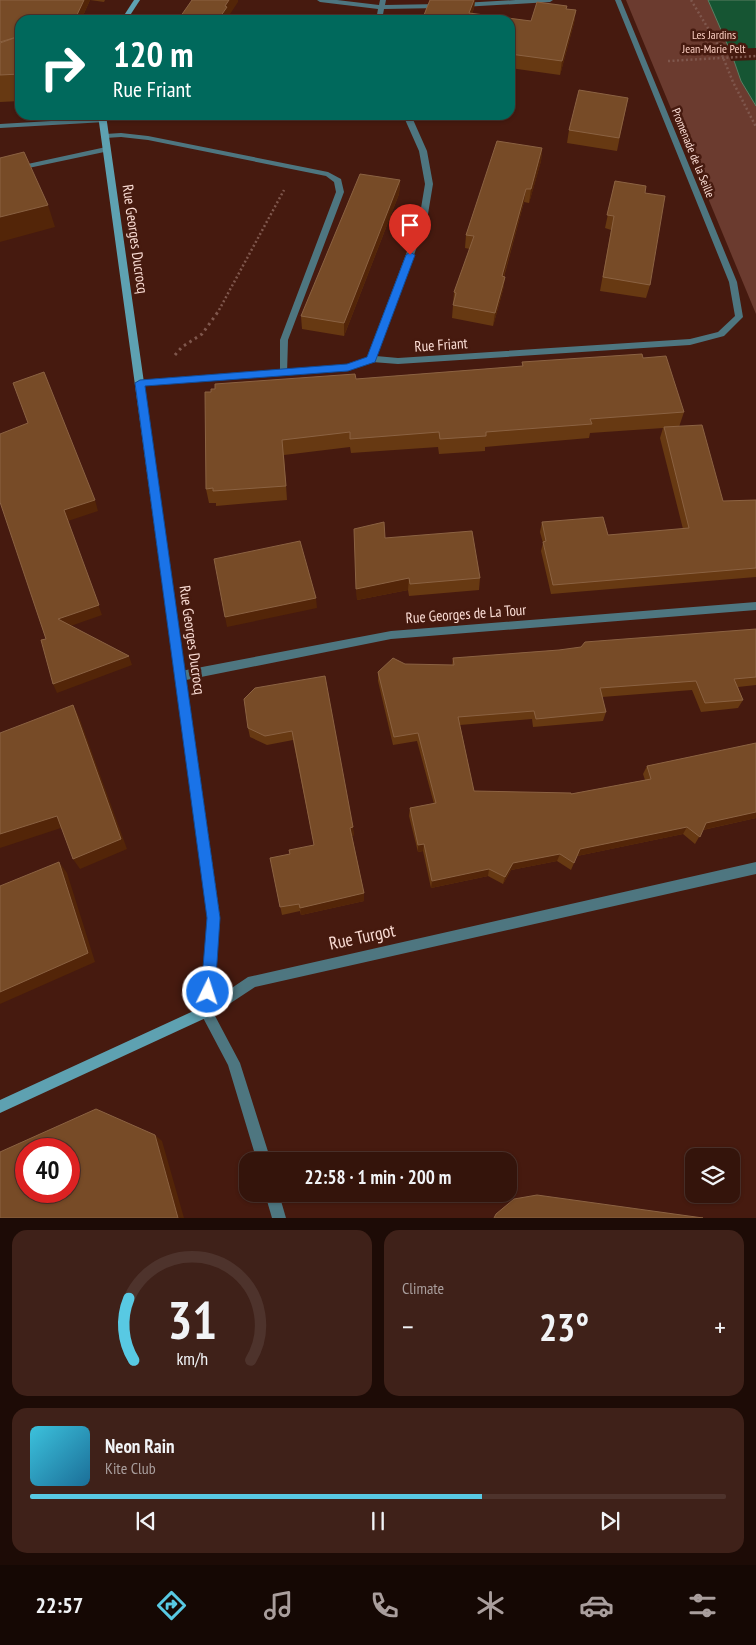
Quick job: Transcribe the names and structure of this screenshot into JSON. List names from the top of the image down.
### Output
{
  "streets": {
    "street": [
      "Promenade de la Seille",
      "Rue Georges Ducrocq",
      "Rue Friant",
      "Rue Georges de La Tour",
      "Rue Turgot"
    ]
  },
  "crossings": [
    ["Promenade de la Seille", "Rue Friant"],
    ["Rue Georges Ducrocq", "Rue Friant"],
    ["Rue Georges Ducrocq", "Rue Georges de La Tour"],
    ["Rue Georges Ducrocq", "Rue Turgot"]
  ],
  "parks": ["Les Jardins Jean-Marie Pelt"],
  "page": {
    "turn": ["120 m", "Rue Friant"],
    "limit": "40",
    "trip": "22:58 · 1 min · 200 m",
    "tile": "Climate",
    "heat": ["−", "23°", "+"],
    "song": ["Neon Rain", "Kite Club"],
    "tabs": "22:57",
    "gauge": ["31", "km/h"]
  }
}
